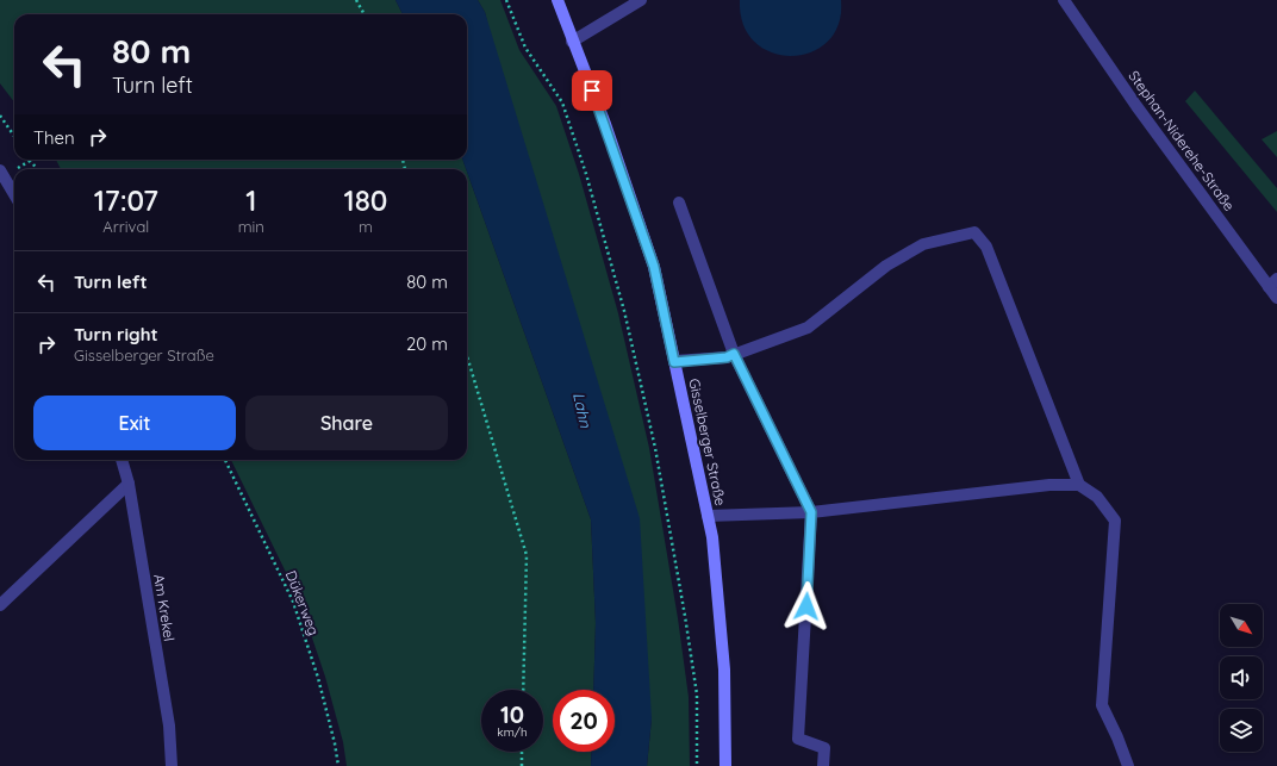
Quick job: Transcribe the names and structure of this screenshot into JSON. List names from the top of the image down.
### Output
{
  "streets": {
    "main road": ["Gisselberger Straße"],
    "street": ["Stephan-Niderehe-Straße", "Am Krekel"],
    "path": ["Dükerweg"]
  },
  "water": ["Lahn"],
  "north": "bottom right",
  "page": {
    "turn": ["80 m", "Turn left"],
    "then": "Then",
    "eta": [
      "17:07",
      "Arrival",
      "1",
      "min",
      "180",
      "m"
    ],
    "list": [
      {
        "name": "Turn left",
        "value": "80 m"
      },
      {
        "name": "Turn right",
        "note": "Gisselberger Straße",
        "value": "20 m"
      }
    ],
    "buttons": ["Exit", "Share"],
    "speed": "10 km/h",
    "limit": "20"
  }
}
